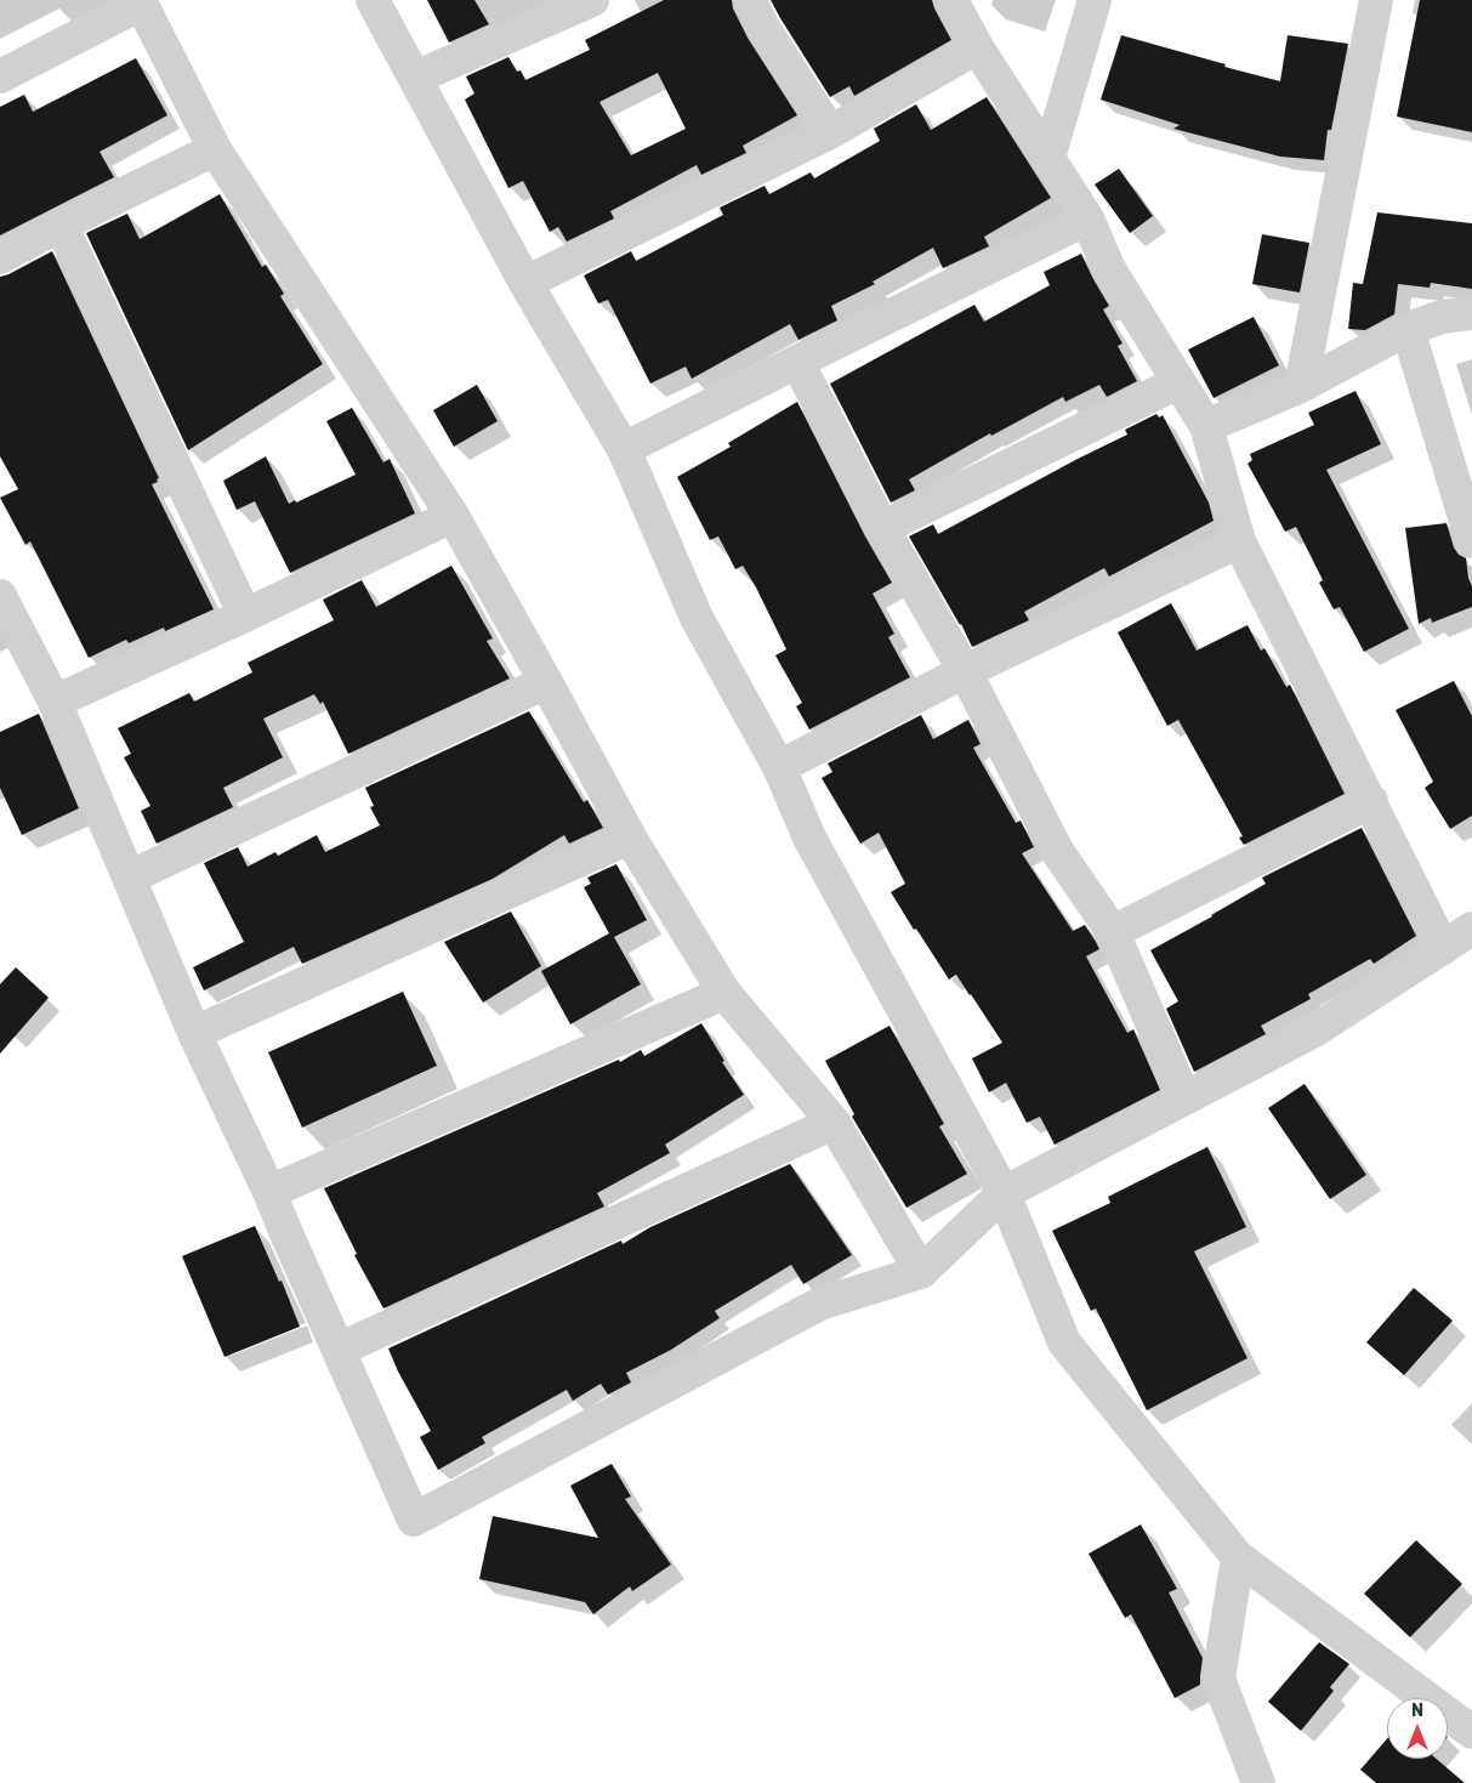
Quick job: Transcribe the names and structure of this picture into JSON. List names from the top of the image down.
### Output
{
  "north": "top"
}
